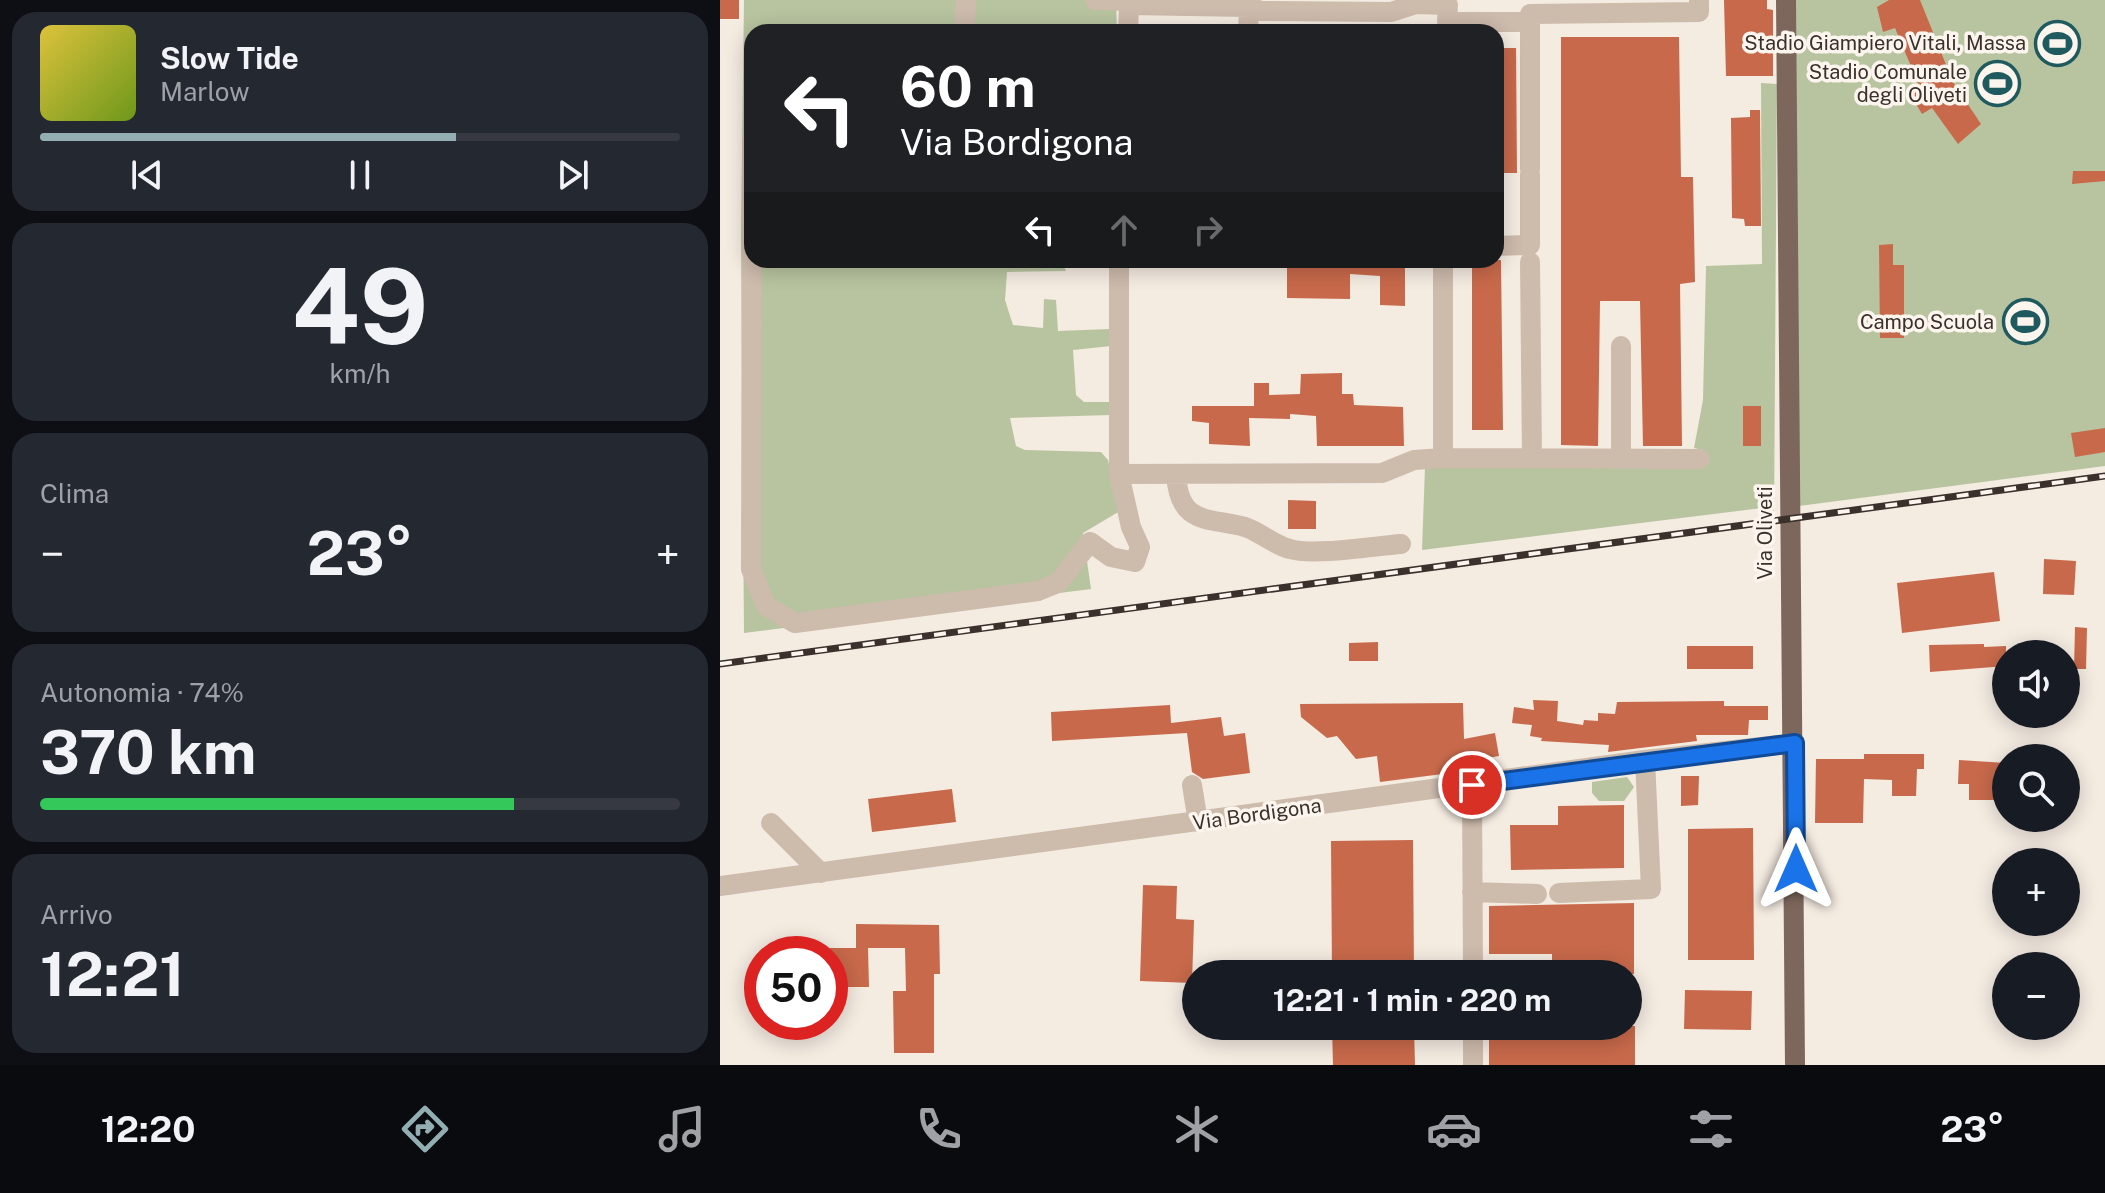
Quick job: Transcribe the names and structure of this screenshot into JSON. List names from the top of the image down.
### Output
{
  "streets": {
    "main road": ["Via Oliveti"],
    "street": ["Via Bordigona"]
  },
  "crossings": [
    ["Via Oliveti", "Via Bordigona"]
  ],
  "places": {
    "sports": ["Stadio Giampiero Vitali, Massa", "Stadio Comunale degli Oliveti", "Campo Scuola"]
  },
  "page": {
    "turn": ["60 m", "Via Bordigona"],
    "song": ["Slow Tide", "Marlow"],
    "tile": [
      ["49", "km/h"],
      "Clima",
      ["Autonomia · 74%", "370 km"],
      ["Arrivo", "12:21"]
    ],
    "heat": ["−", "23°", "+"],
    "map_buttons": ["+", "−"],
    "limit": "50",
    "trip": "12:21 · 1 min · 220 m",
    "tabs": ["12:20", "23°"]
  }
}
